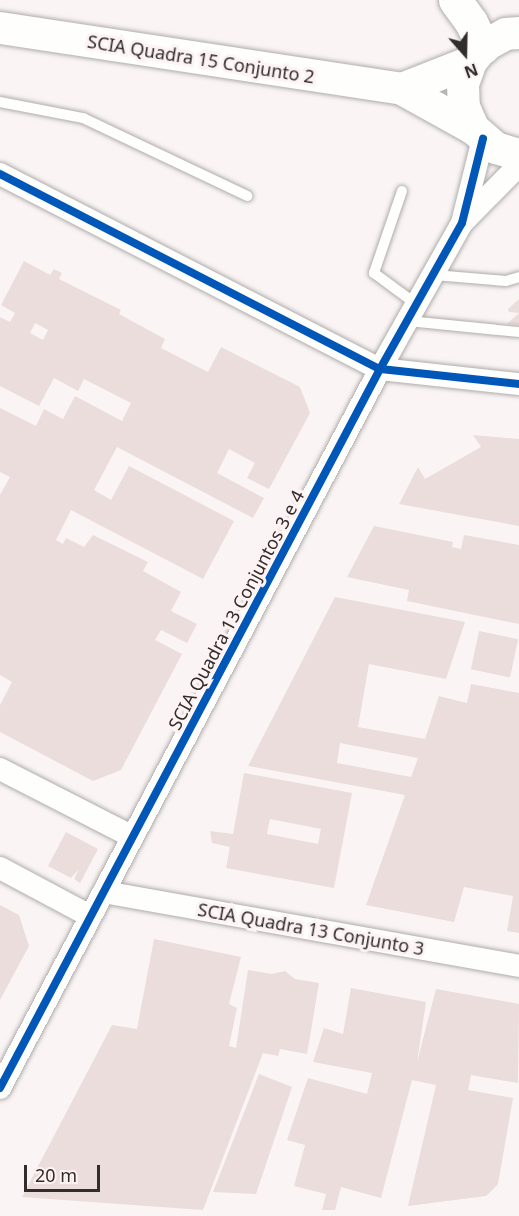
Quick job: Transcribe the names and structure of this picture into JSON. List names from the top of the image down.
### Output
{
  "streets": {
    "street": ["SCIA Quadra 15 Conjunto 2", "SCIA Quadra 13 Conjuntos 3 e 4", "SCIA Quadra 13 Conjunto 3"]
  },
  "crossings": [
    ["SCIA Quadra 15 Conjunto 2", "SCIA Quadra 13 Conjuntos 3 e 4"],
    ["SCIA Quadra 13 Conjuntos 3 e 4", "SCIA Quadra 13 Conjunto 3"]
  ],
  "scale_bar": "20 m",
  "north": "bottom"
}
